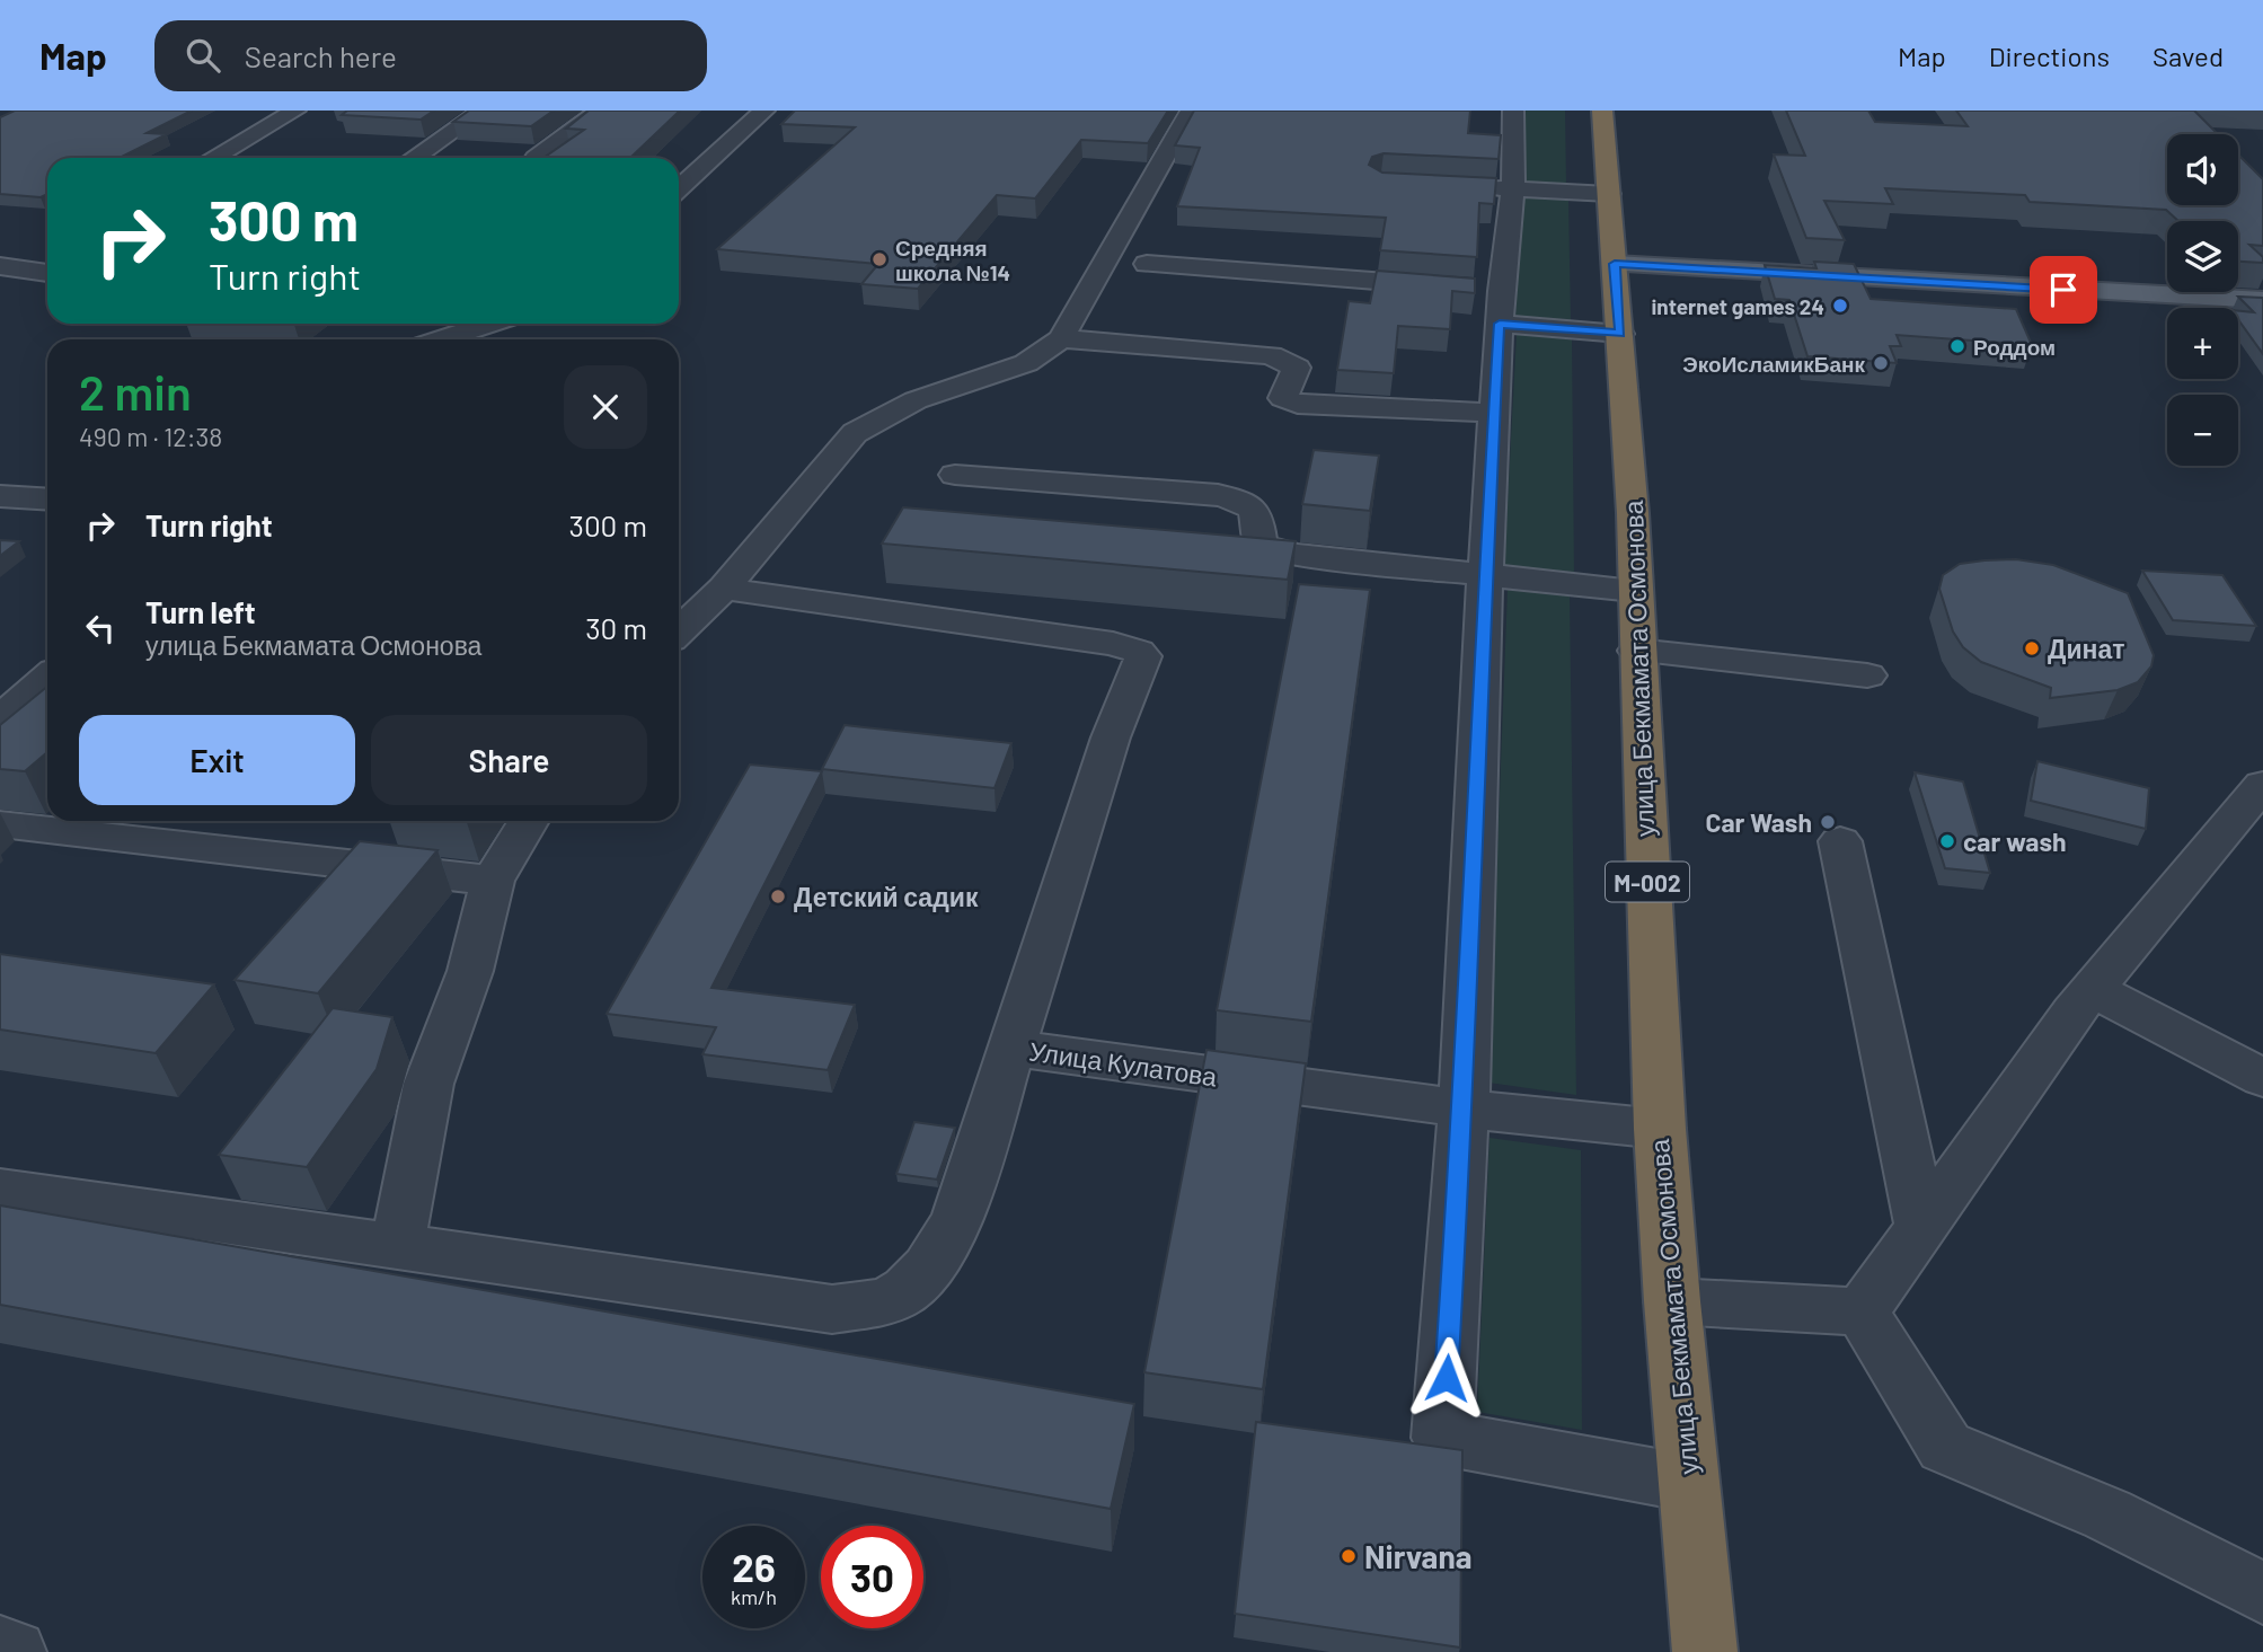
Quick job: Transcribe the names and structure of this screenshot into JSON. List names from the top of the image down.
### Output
{
  "streets": {
    "highway": ["улица Бекмамата Осмонова", "M-002"],
    "street": ["Улица Кулатова"]
  },
  "crossings": [
    ["улица Бекмамата Осмонова", "Улица Кулатова"]
  ],
  "places": [
    "Средняя школа №14",
    "internet games 24",
    "Роддом",
    "ЭкоИсламикБанк",
    "Динат",
    "Car Wash",
    "car wash",
    "Детский садик",
    "Nirvana"
  ],
  "page": {
    "header": "Map",
    "search": "Search here",
    "nav": ["Map", "Directions", "Saved"],
    "map_buttons": ["+", "−"],
    "turn": ["300 m", "Turn right"],
    "heading": ["2 min", "490 m · 12:38"],
    "list": [
      {
        "name": "Turn right",
        "value": "300 m"
      },
      {
        "name": "Turn left",
        "note": "улица Бекмамата Осмонова",
        "value": "30 m"
      }
    ],
    "buttons": ["Exit", "Share"],
    "speed": "26 km/h",
    "limit": "30"
  }
}
